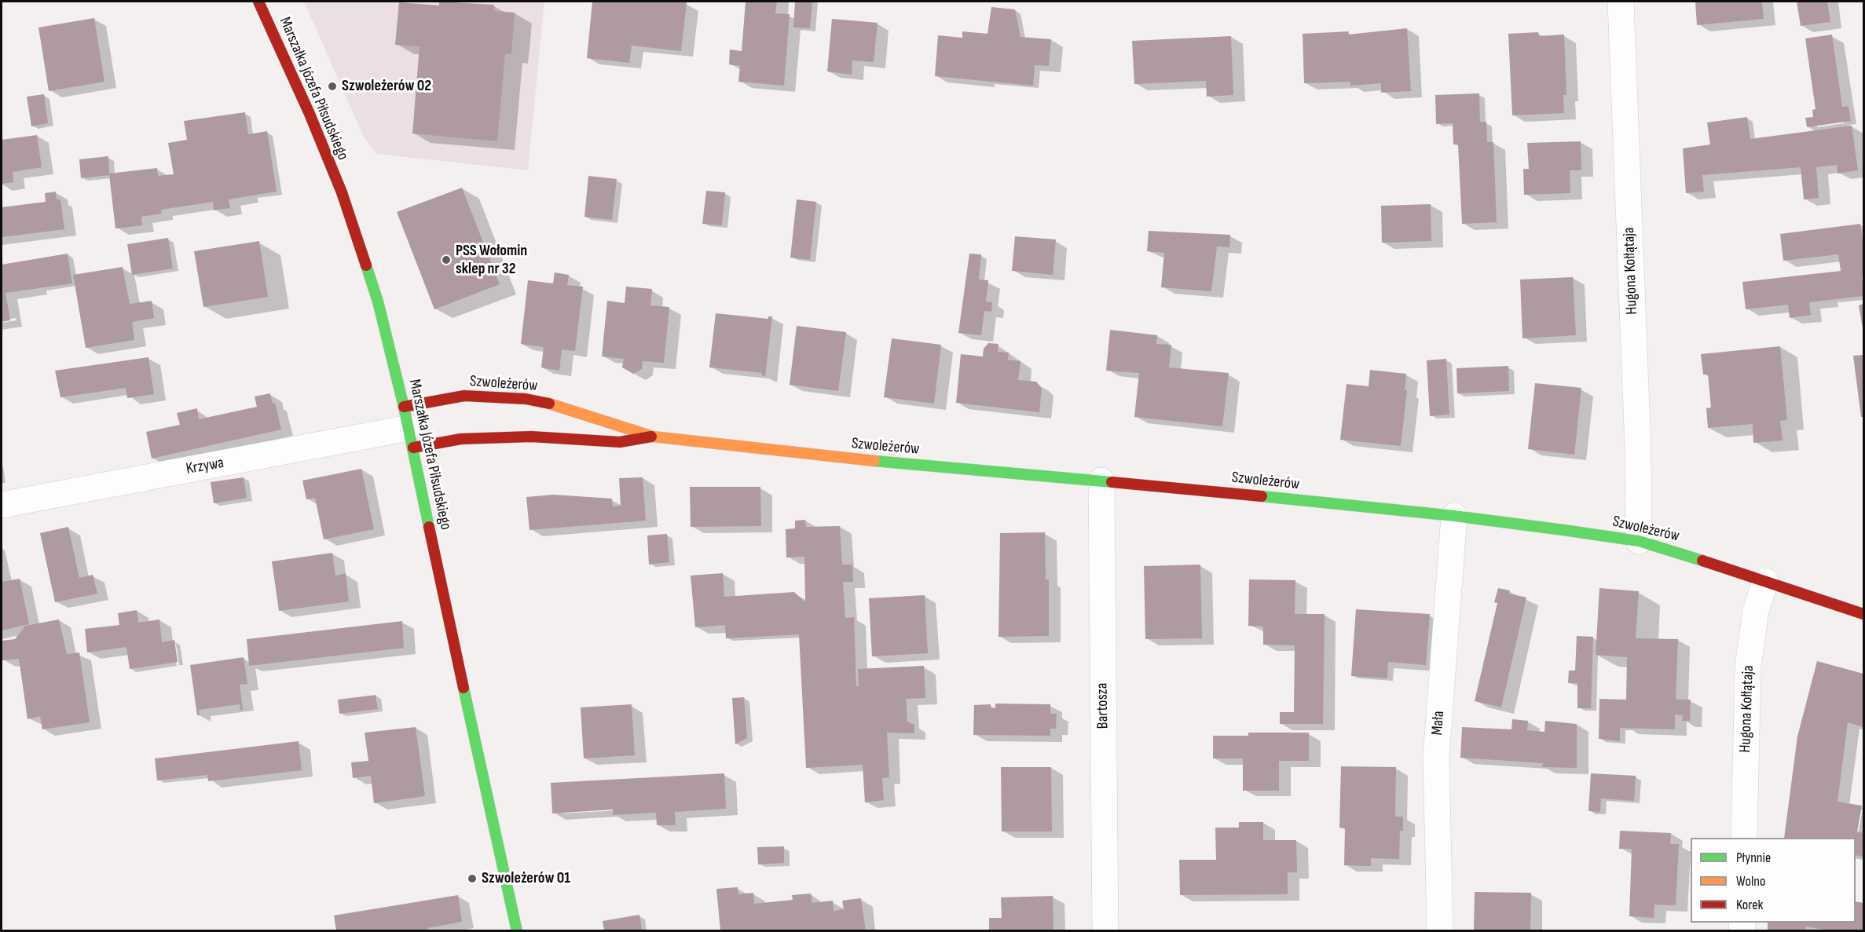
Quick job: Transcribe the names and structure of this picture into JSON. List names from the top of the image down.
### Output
{
  "streets": {
    "street": [
      "Marszałka Józefa Piłsudskiego",
      "Hugona Kołłątaja",
      "Szwoleżerów",
      "Krzywa",
      "Bartosza",
      "Mała"
    ]
  },
  "crossings": [
    ["Marszałka Józefa Piłsudskiego", "Szwoleżerów"],
    ["Marszałka Józefa Piłsudskiego", "Krzywa"],
    ["Hugona Kołłątaja", "Szwoleżerów"],
    ["Szwoleżerów", "Krzywa"],
    ["Szwoleżerów", "Bartosza"],
    ["Szwoleżerów", "Mała"]
  ],
  "places": ["Szwoleżerów 02", "PSS Wołomin sklep nr 32", "Szwoleżerów 01"],
  "legend": ["Płynnie", "Wolno", "Korek"]
}
